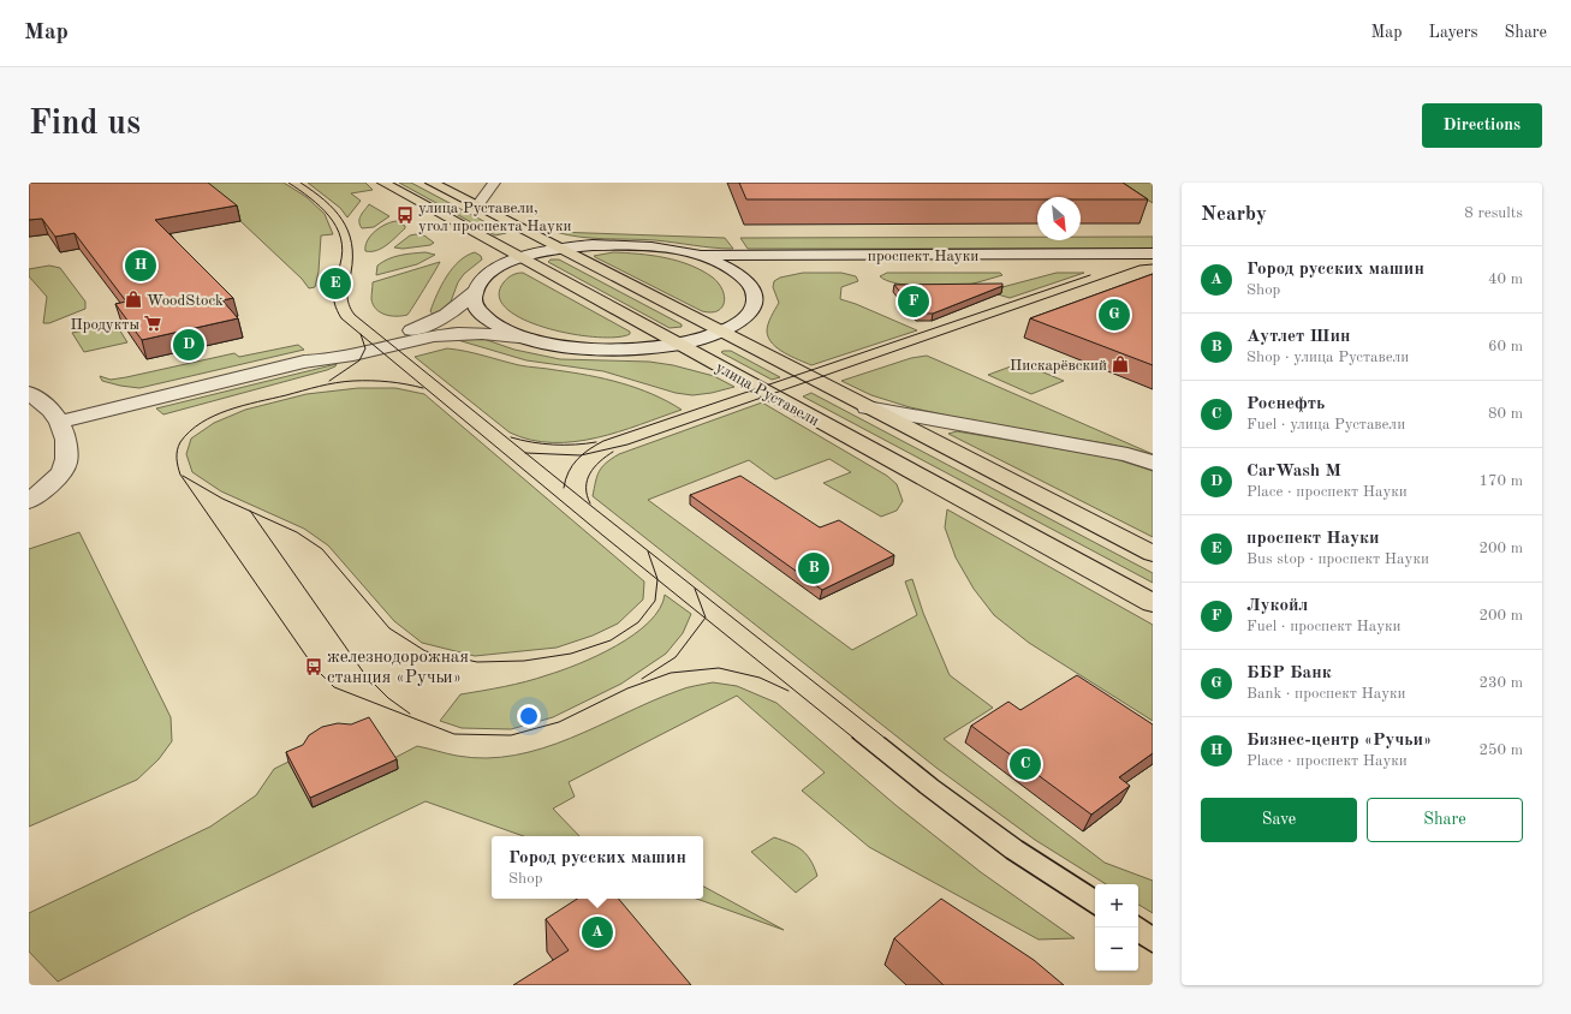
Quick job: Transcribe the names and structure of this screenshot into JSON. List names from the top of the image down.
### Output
{
  "streets": {
    "main road": ["проспект Науки", "улица Руставели"]
  },
  "crossings": [
    ["проспект Науки", "улица Руставели"]
  ],
  "places": {
    "bus stop": ["улица Руставели, угол проспекта Науки", "железнодорожная станция «Ручьи»"],
    "shop": ["WoodStock", "Пискарёвский"],
    "supermarket": ["Продукты"]
  },
  "north": "bottom right",
  "page": {
    "header": "Map",
    "nav": ["Map", "Layers", "Share"],
    "buttons": [
      "Directions",
      ["Save", "Share"]
    ],
    "title": "Find us",
    "heading": ["Nearby", "8 results"],
    "list": [
      {
        "mark": "A",
        "name": "Город русских машин",
        "note": "Shop",
        "value": "40 m"
      },
      {
        "mark": "B",
        "name": "Аутлет Шин",
        "note": "Shop · улица Руставели",
        "value": "60 m"
      },
      {
        "mark": "C",
        "name": "Роснефть",
        "note": "Fuel · улица Руставели",
        "value": "80 m"
      },
      {
        "mark": "D",
        "name": "CarWash M",
        "note": "Place · проспект Науки",
        "value": "170 m"
      },
      {
        "mark": "E",
        "name": "проспект Науки",
        "note": "Bus stop · проспект Науки",
        "value": "200 m"
      },
      {
        "mark": "F",
        "name": "Лукойл",
        "note": "Fuel · проспект Науки",
        "value": "200 m"
      },
      {
        "mark": "G",
        "name": "ББР Банк",
        "note": "Bank · проспект Науки",
        "value": "230 m"
      },
      {
        "mark": "H",
        "name": "Бизнес-центр «Ручьи»",
        "note": "Place · проспект Науки",
        "value": "250 m"
      }
    ],
    "pins": [
      "H",
      "E",
      "F",
      "G",
      "D",
      "B",
      "C",
      "A"
    ],
    "popup": ["Город русских машин", "Shop"],
    "map_buttons": ["+", "−"]
  }
}
